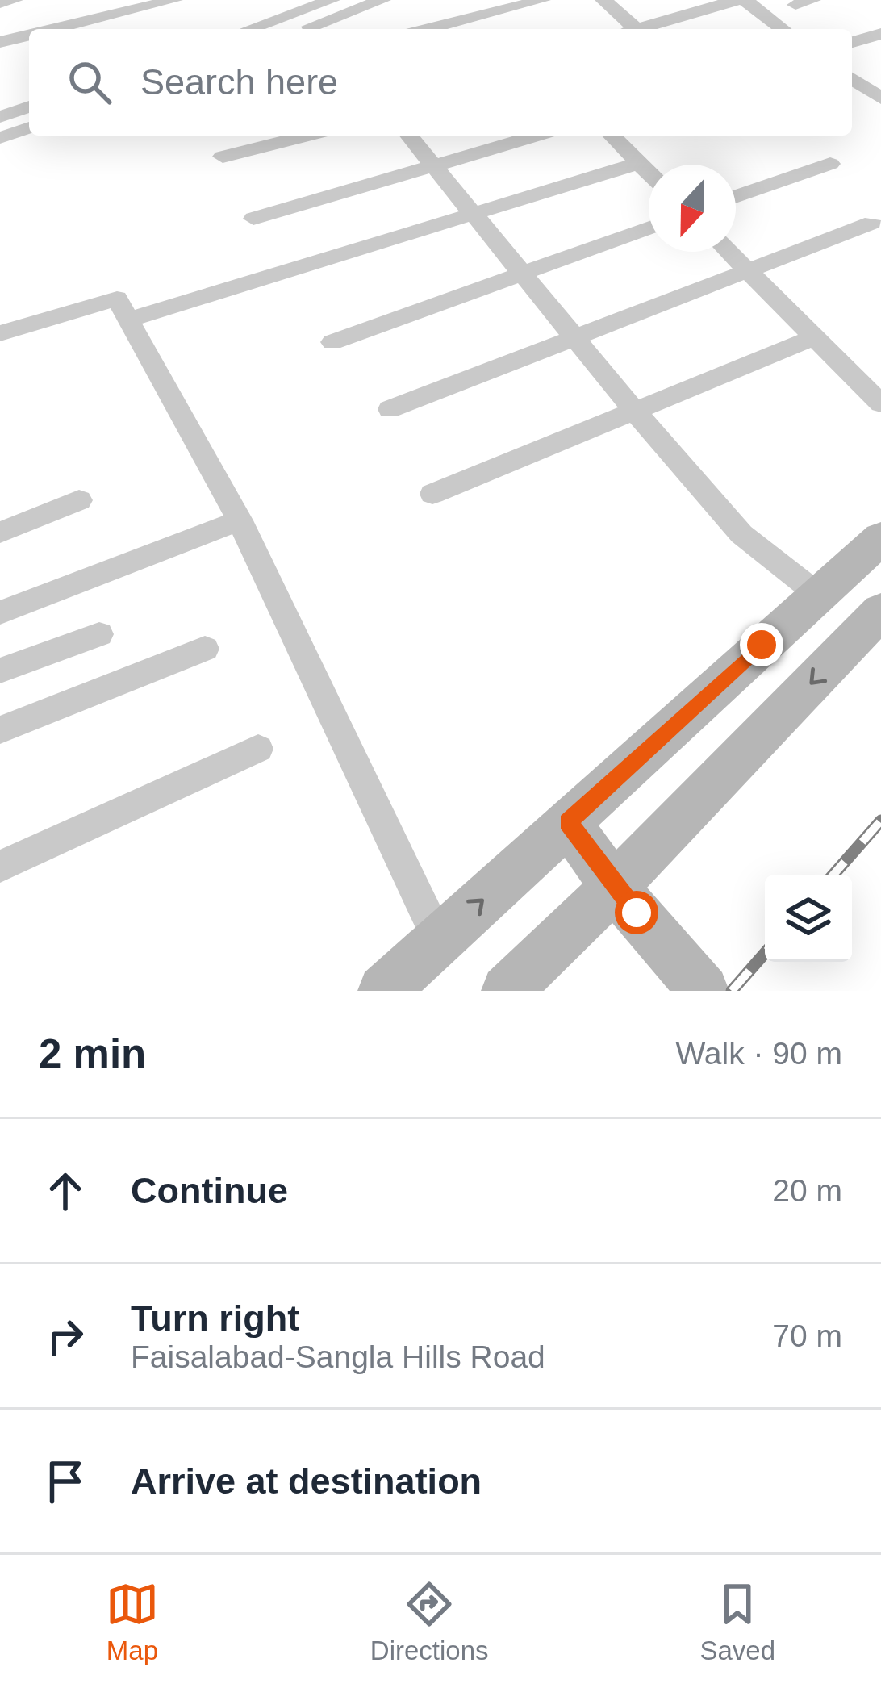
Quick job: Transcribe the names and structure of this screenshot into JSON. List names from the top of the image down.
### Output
{
  "north": "bottom",
  "page": {
    "search": "Search here",
    "heading": ["2 min", "Walk · 90 m"],
    "list": [
      ["Continue", "20 m"],
      ["Turn right", "Faisalabad-Sangla Hills Road", "70 m"],
      "Arrive at destination"
    ],
    "nav": ["Map", "Directions", "Saved"]
  }
}
